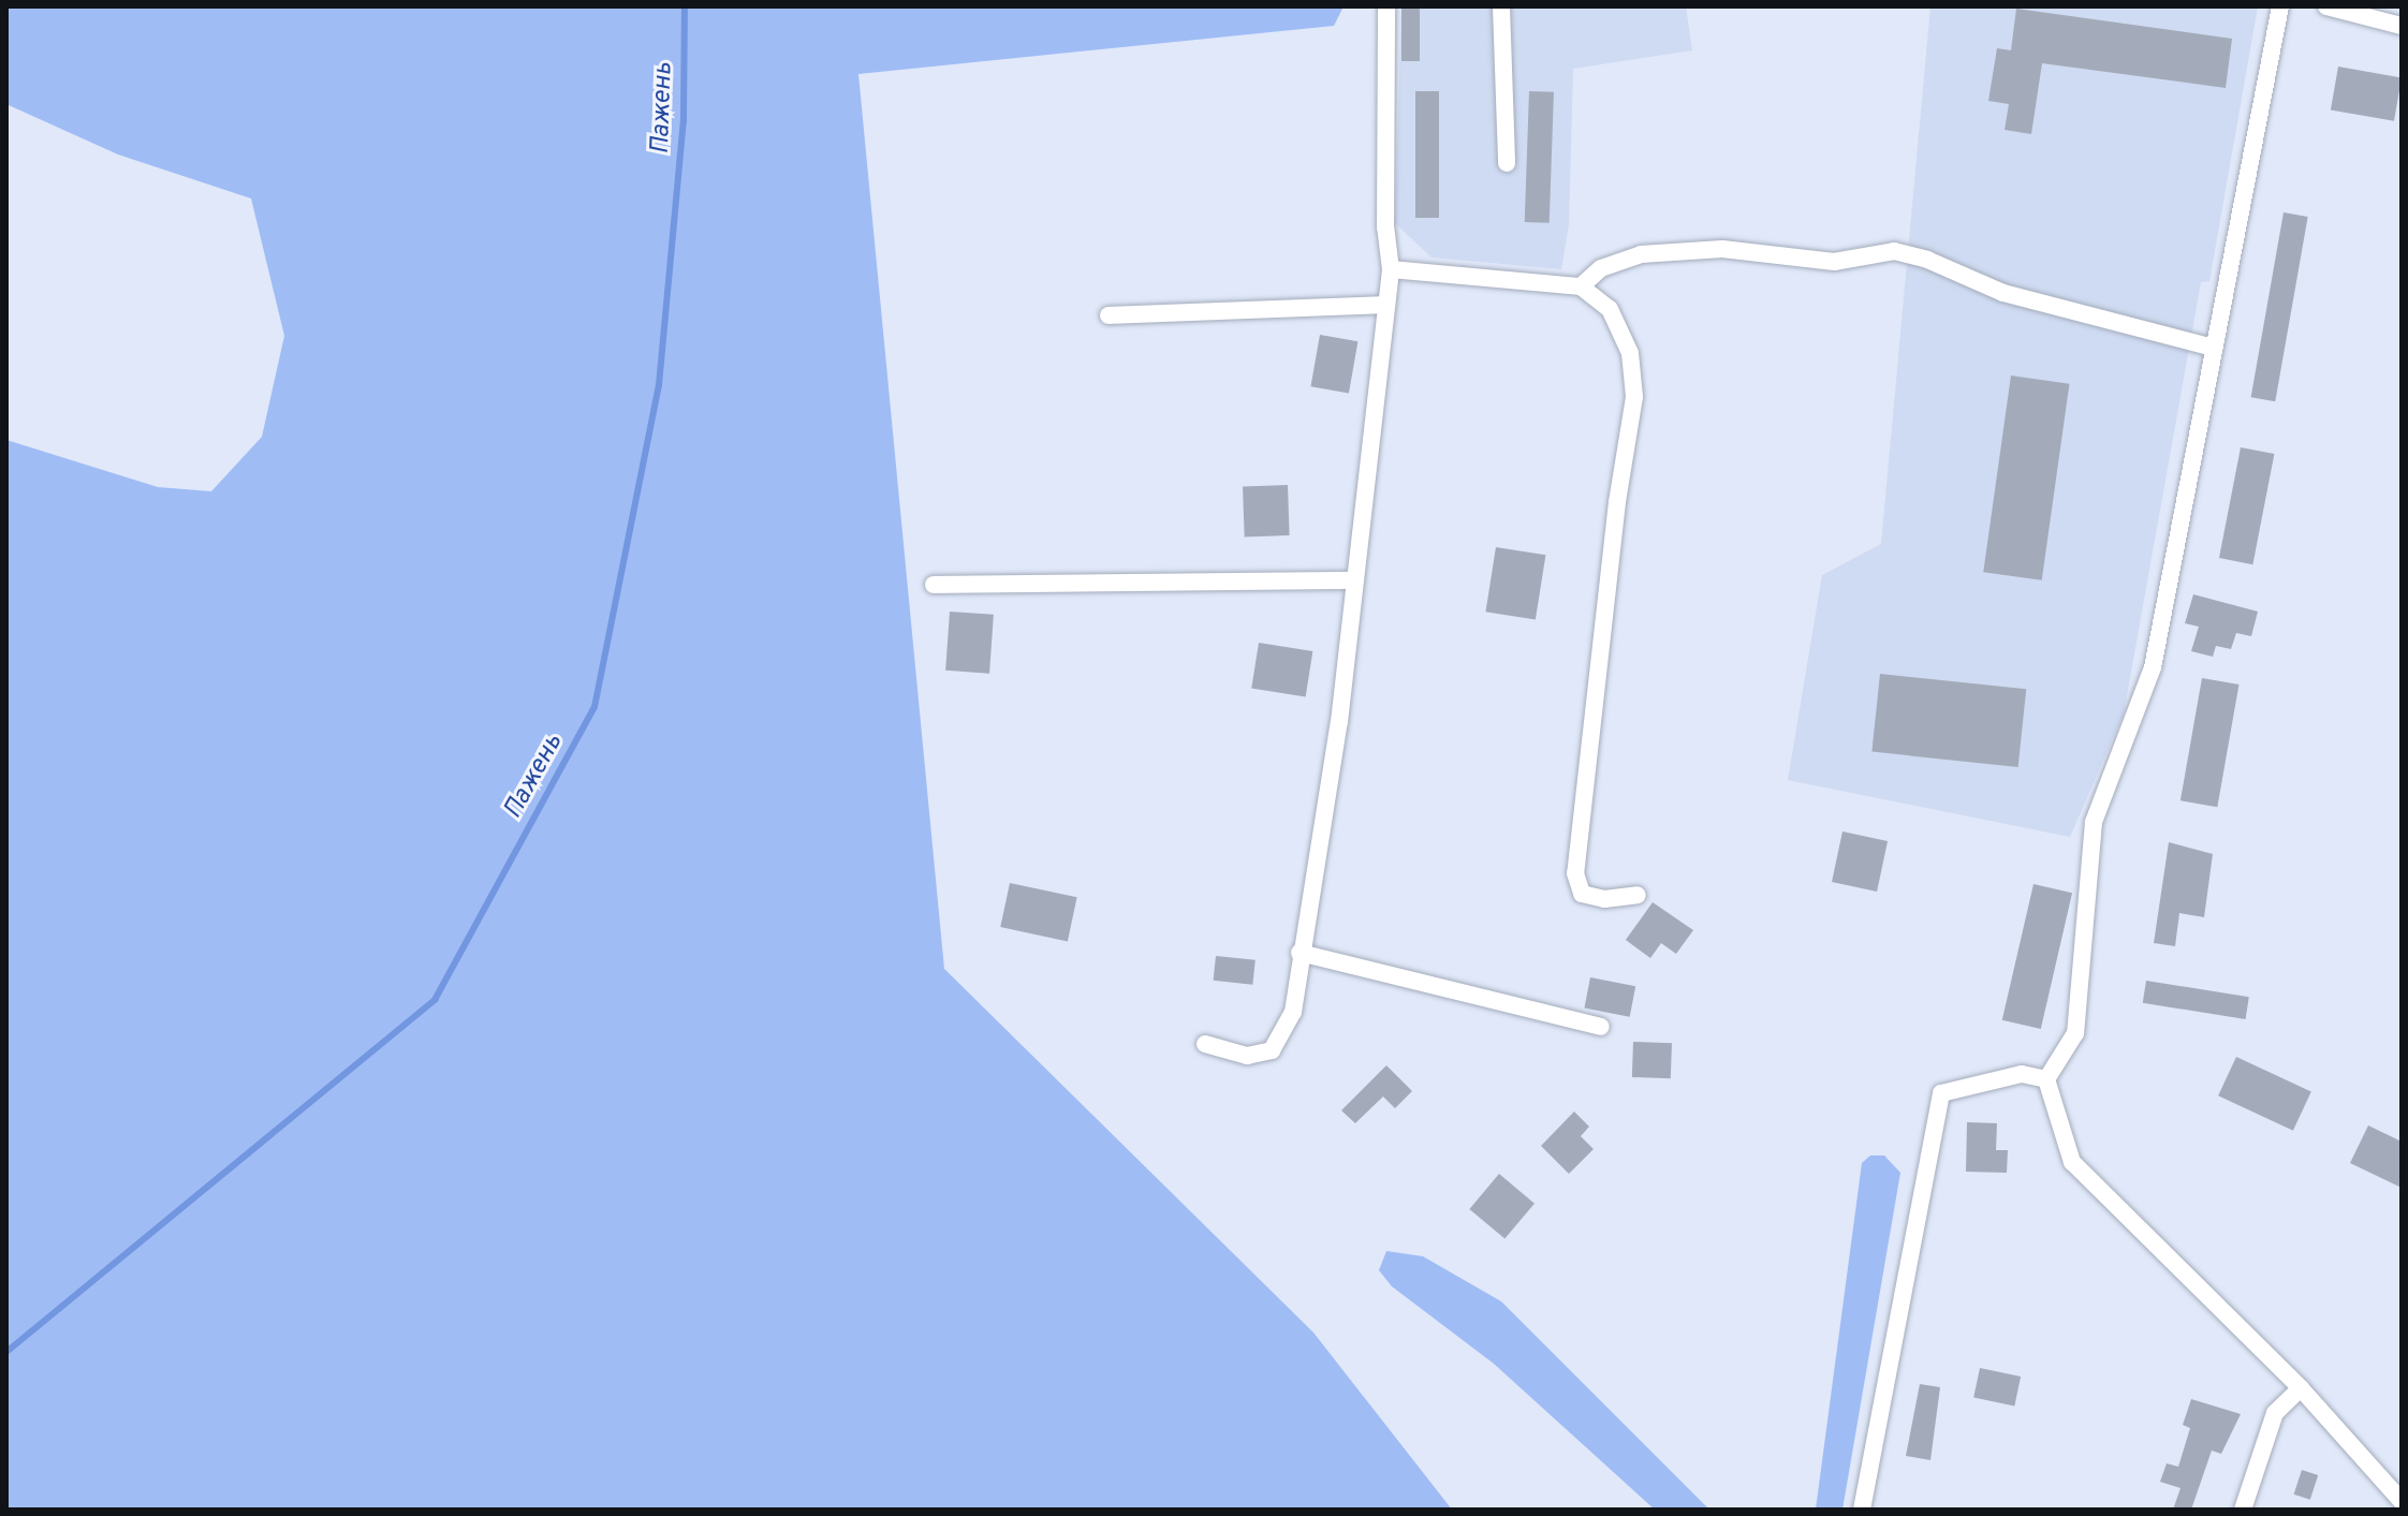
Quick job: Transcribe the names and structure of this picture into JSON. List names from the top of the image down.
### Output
{
  "water": ["Пажень"]
}
